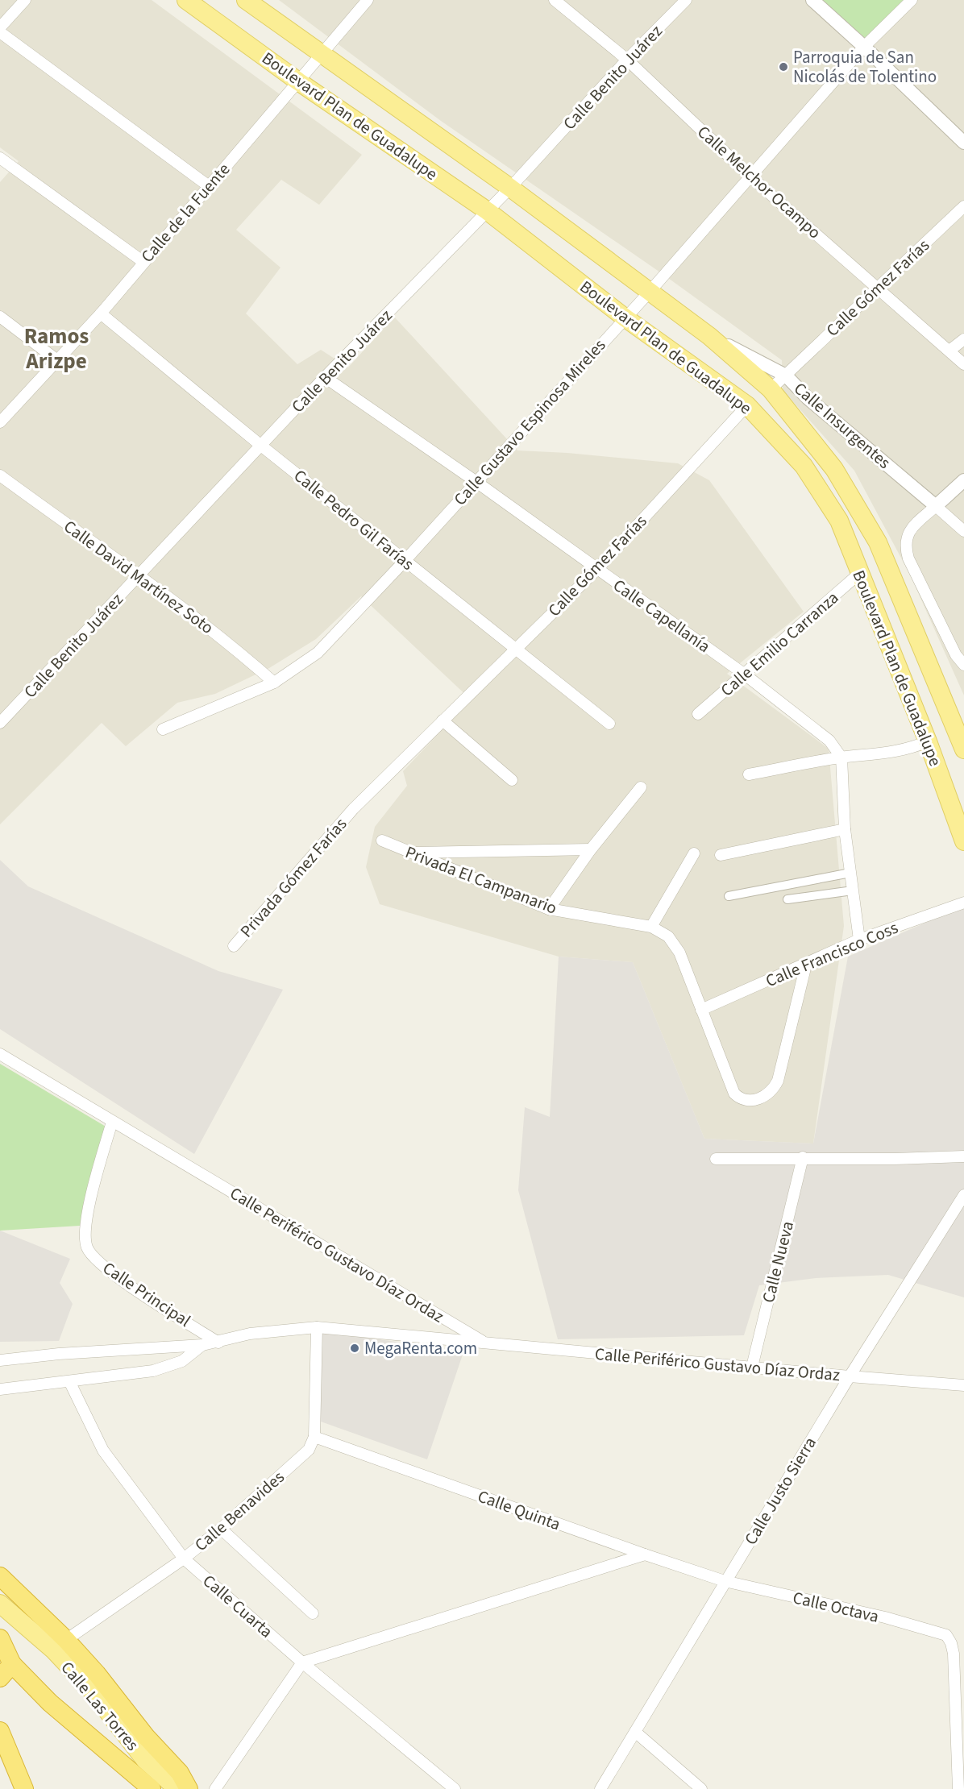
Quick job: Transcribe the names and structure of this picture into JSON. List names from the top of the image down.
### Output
{
  "streets": {
    "main road": ["Boulevard Plan de Guadalupe", "Calle Las Torres"],
    "street": [
      "Calle Benito Juárez",
      "Calle Melchor Ocampo",
      "Calle de la Fuente",
      "Calle Gómez Farías",
      "Calle Gustavo Espinosa Mireles",
      "Calle Insurgentes",
      "Calle Pedro Gil Farías",
      "Calle David Martínez Soto",
      "Calle Capellanía",
      "Calle Emilio Carranza",
      "Privada Gómez Farías",
      "Privada El Campanario",
      "Calle Francisco Coss",
      "Calle Periférico Gustavo Díaz Ordaz",
      "Calle Nueva",
      "Calle Principal",
      "Calle Justo Sierra",
      "Calle Quinta",
      "Calle Benavides",
      "Calle Cuarta",
      "Calle Octava"
    ]
  },
  "crossings": [
    ["Calle Benito Juárez", "Boulevard Plan de Guadalupe"],
    ["Calle Benito Juárez", "Calle Melchor Ocampo"],
    ["Calle Benito Juárez", "Calle Pedro Gil Farías"],
    ["Calle Benito Juárez", "Calle David Martínez Soto"],
    ["Calle Benito Juárez", "Calle Capellanía"],
    ["Boulevard Plan de Guadalupe", "Calle de la Fuente"],
    ["Boulevard Plan de Guadalupe", "Calle Gómez Farías"],
    ["Boulevard Plan de Guadalupe", "Calle Gustavo Espinosa Mireles"],
    ["Boulevard Plan de Guadalupe", "Calle Insurgentes"],
    ["Boulevard Plan de Guadalupe", "Calle Emilio Carranza"],
    ["Calle Melchor Ocampo", "Calle Gómez Farías"],
    ["Calle Melchor Ocampo", "Calle Gustavo Espinosa Mireles"],
    ["Calle de la Fuente", "Calle Pedro Gil Farías"],
    ["Calle Gómez Farías", "Calle Insurgentes"],
    ["Calle Gómez Farías", "Calle Pedro Gil Farías"],
    ["Calle Gómez Farías", "Calle Capellanía"],
    ["Calle Gómez Farías", "Privada Gómez Farías"],
    ["Calle Gustavo Espinosa Mireles", "Calle Pedro Gil Farías"],
    ["Calle Gustavo Espinosa Mireles", "Calle David Martínez Soto"],
    ["Calle Gustavo Espinosa Mireles", "Calle Capellanía"],
    ["Calle Capellanía", "Calle Emilio Carranza"],
    ["Privada El Campanario", "Calle Francisco Coss"],
    ["Calle Periférico Gustavo Díaz Ordaz", "Calle Nueva"],
    ["Calle Periférico Gustavo Díaz Ordaz", "Calle Principal"],
    ["Calle Periférico Gustavo Díaz Ordaz", "Calle Justo Sierra"],
    ["Calle Principal", "Calle Cuarta"],
    ["Calle Justo Sierra", "Calle Quinta"],
    ["Calle Justo Sierra", "Calle Octava"],
    ["Calle Quinta", "Calle Benavides"],
    ["Calle Quinta", "Calle Octava"],
    ["Calle Benavides", "Calle Cuarta"],
    ["Calle Benavides", "Calle Las Torres"]
  ],
  "districts": ["Ramos Arizpe"],
  "places": ["Parroquia de San Nicolás de Tolentino", "MegaRenta.com"]
}
